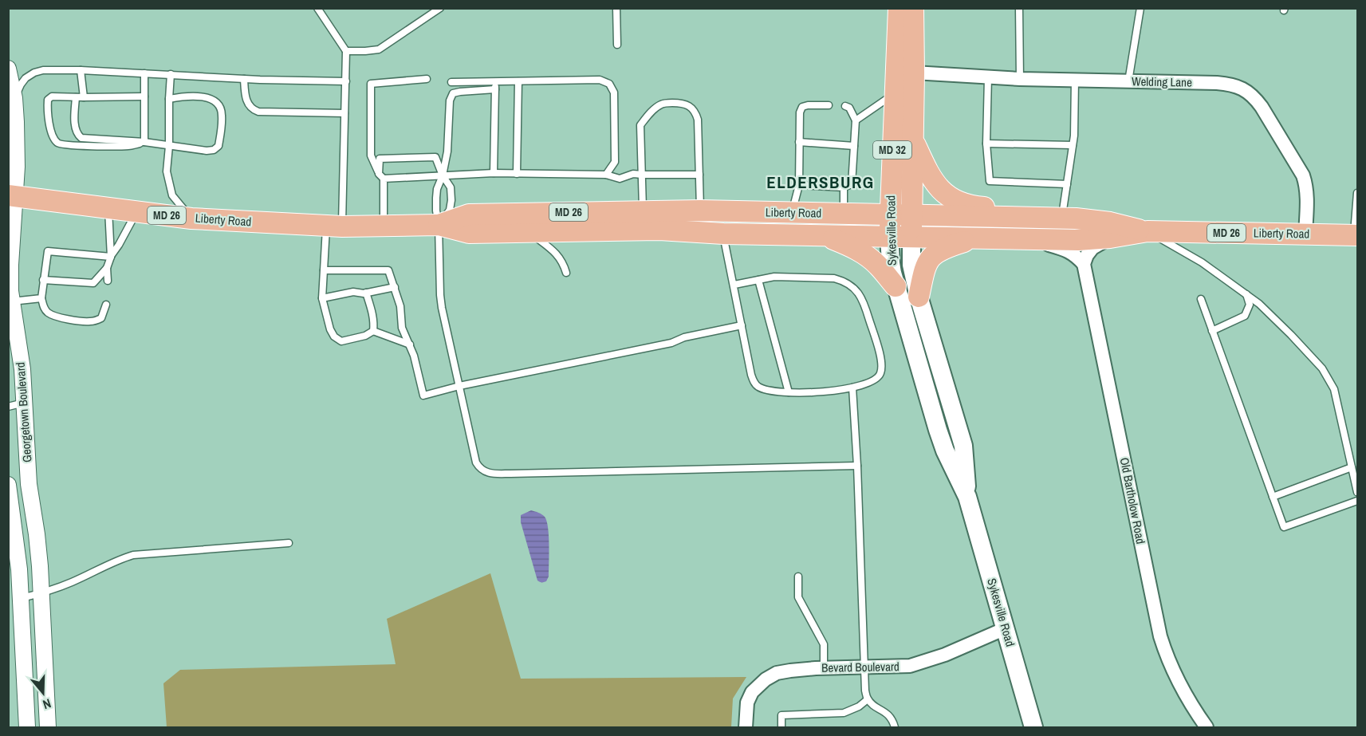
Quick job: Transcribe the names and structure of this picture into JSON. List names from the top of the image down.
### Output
{
  "streets": {
    "main road": [
      "MD 32",
      "MD 26",
      "Liberty Road",
      "Sykesville Road"
    ],
    "street": [
      "Welding Lane",
      "Georgetown Boulevard",
      "Old Bartholow Road",
      "Bevard Boulevard"
    ]
  },
  "crossings": [
    ["Welding Lane", "Liberty Road"],
    ["Welding Lane", "Sykesville Road"],
    ["Liberty Road", "Sykesville Road"],
    ["Liberty Road", "Georgetown Boulevard"],
    ["Sykesville Road", "Bevard Boulevard"]
  ],
  "districts": ["ELDERSBURG"],
  "north": "bottom"
}
